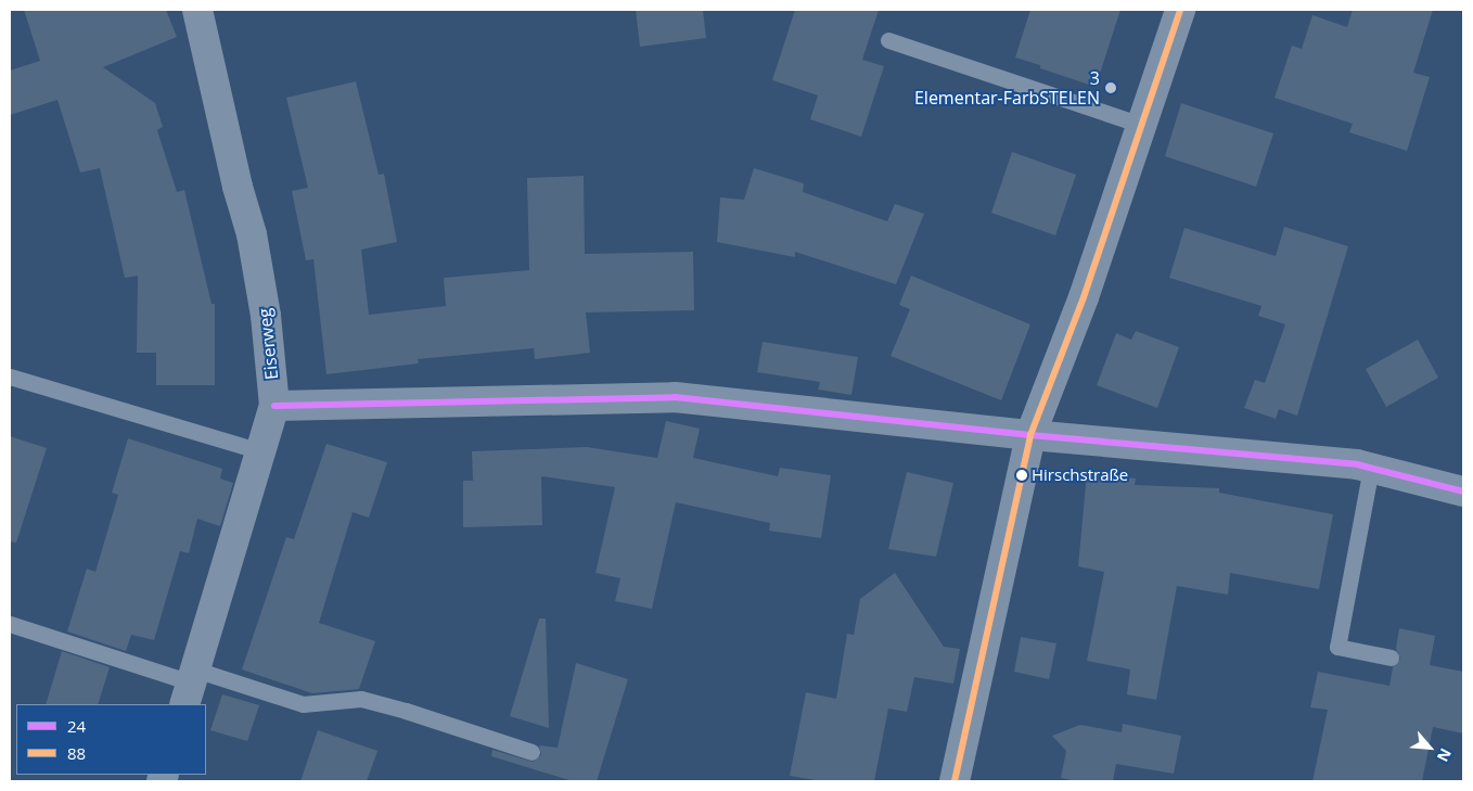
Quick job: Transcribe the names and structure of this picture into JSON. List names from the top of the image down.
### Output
{
  "streets": {
    "street": ["Eiserweg"]
  },
  "places": ["3 Elementar-FarbSTELEN", "Hirschstraße"],
  "lines": ["transit line 88", "transit line 24"],
  "legend": ["24", "88"],
  "north": "bottom right"
}
